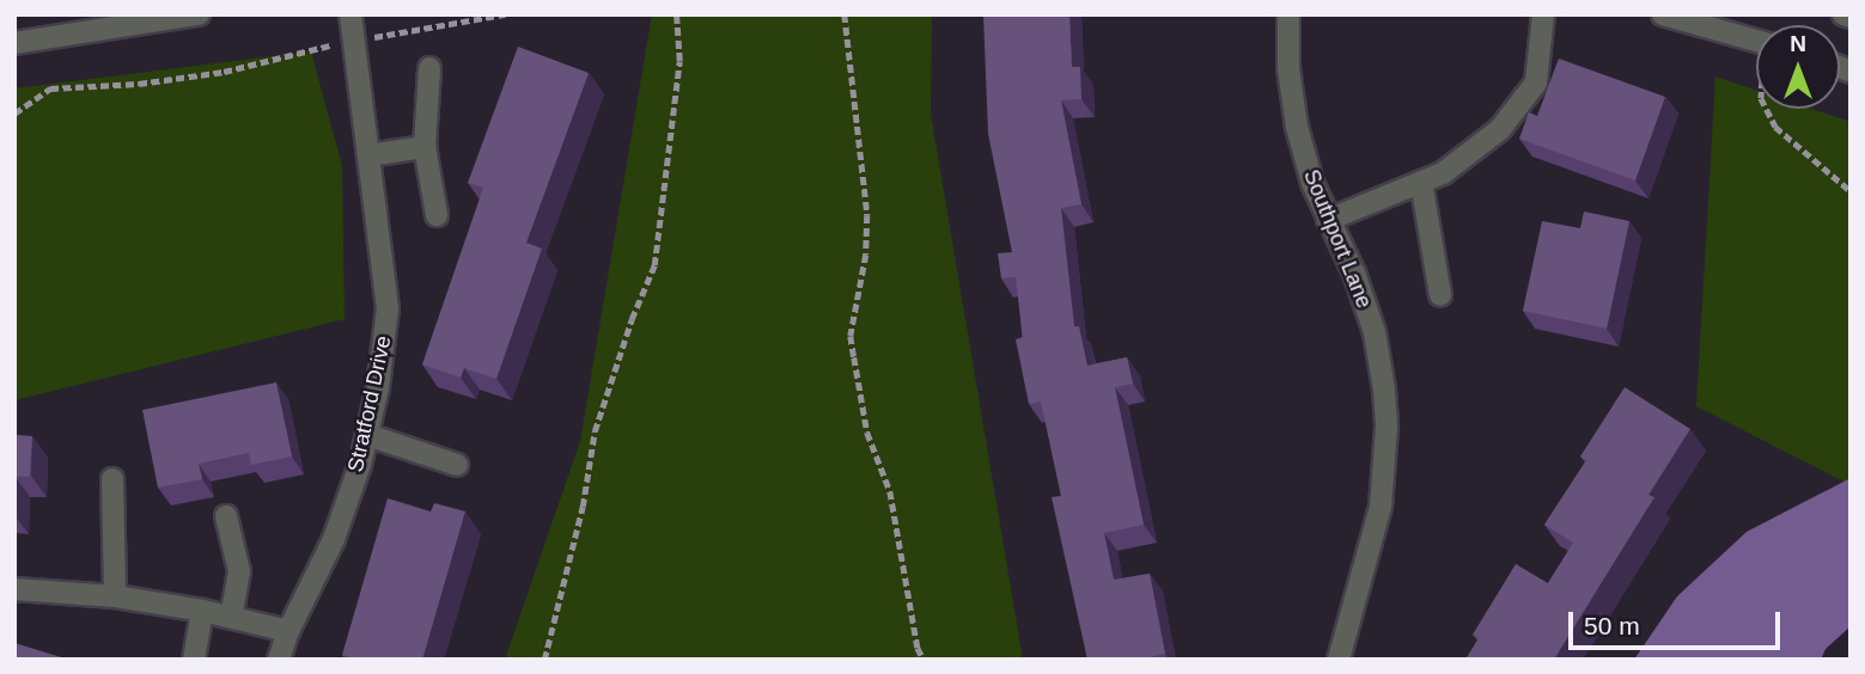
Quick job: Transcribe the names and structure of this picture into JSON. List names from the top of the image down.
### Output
{
  "streets": {
    "street": ["Southport Lane", "Stratford Drive"]
  },
  "scale_bar": "50 m",
  "north": "top"
}
